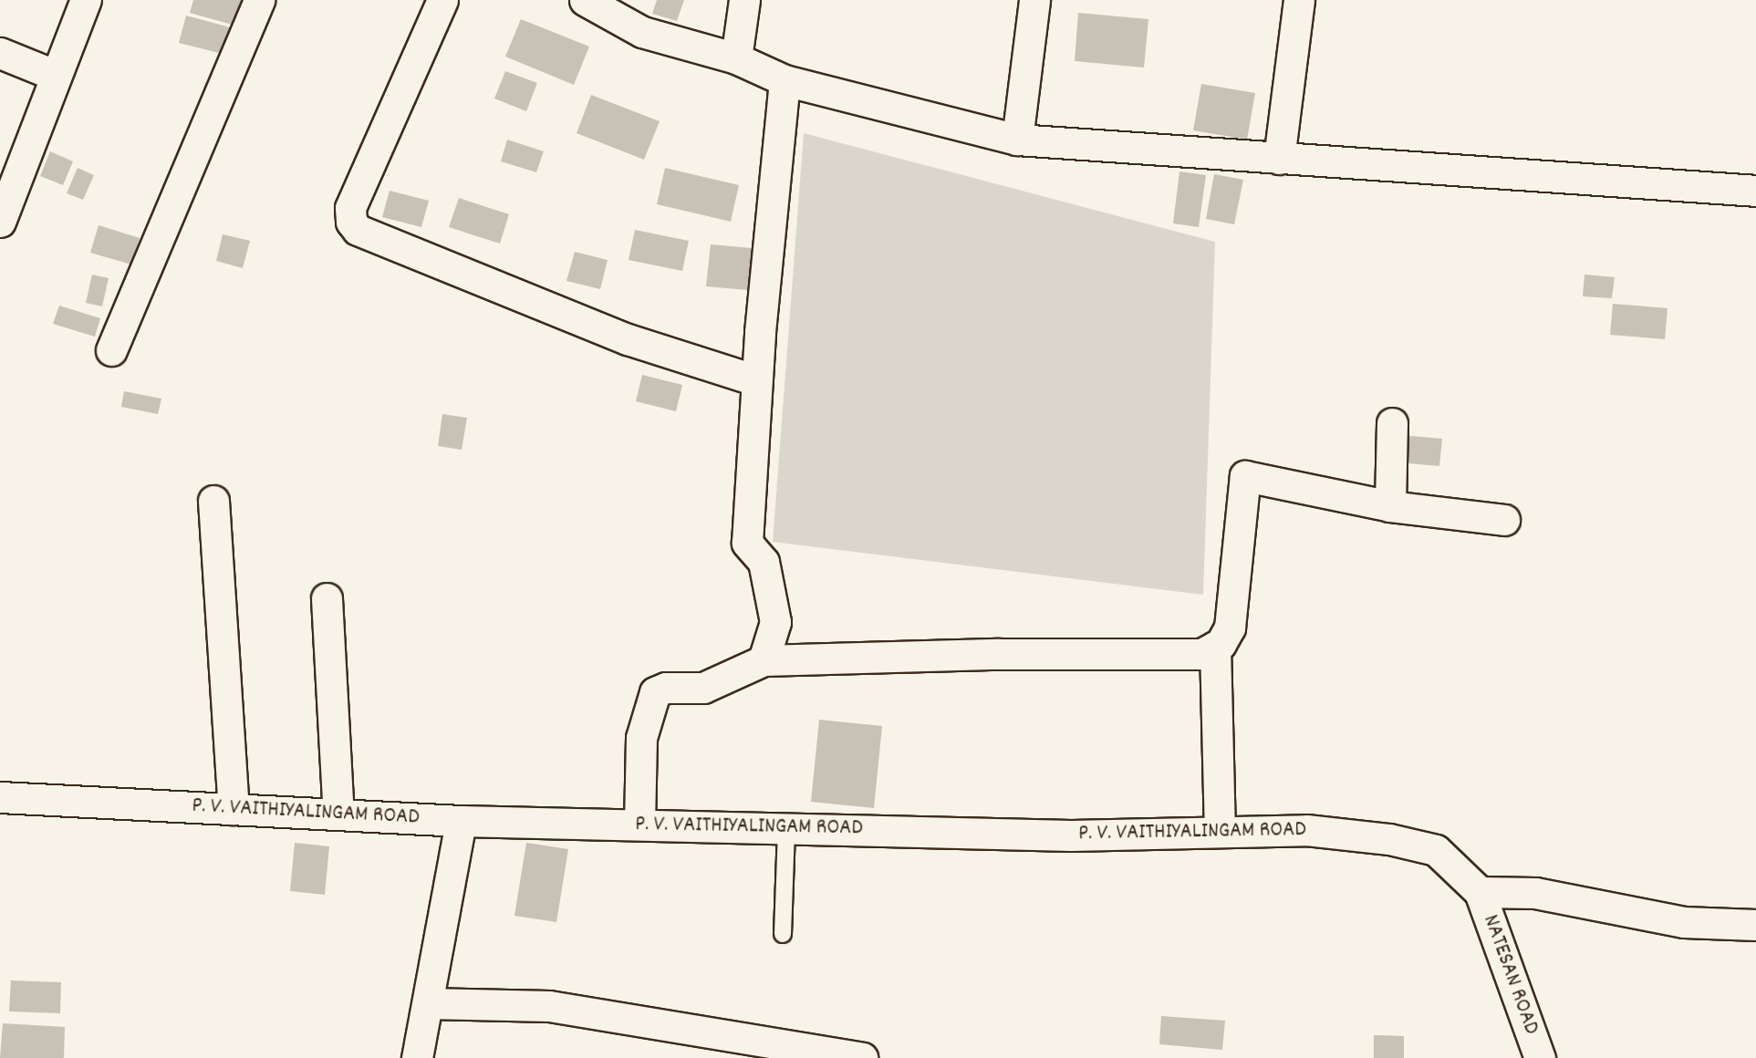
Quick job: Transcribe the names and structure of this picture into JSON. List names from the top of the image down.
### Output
{
  "streets": {
    "street": ["P. V. VAITHIYALINGAM ROAD", "NATESAN ROAD"]
  },
  "crossings": [
    ["P. V. VAITHIYALINGAM ROAD", "NATESAN ROAD"]
  ]
}
